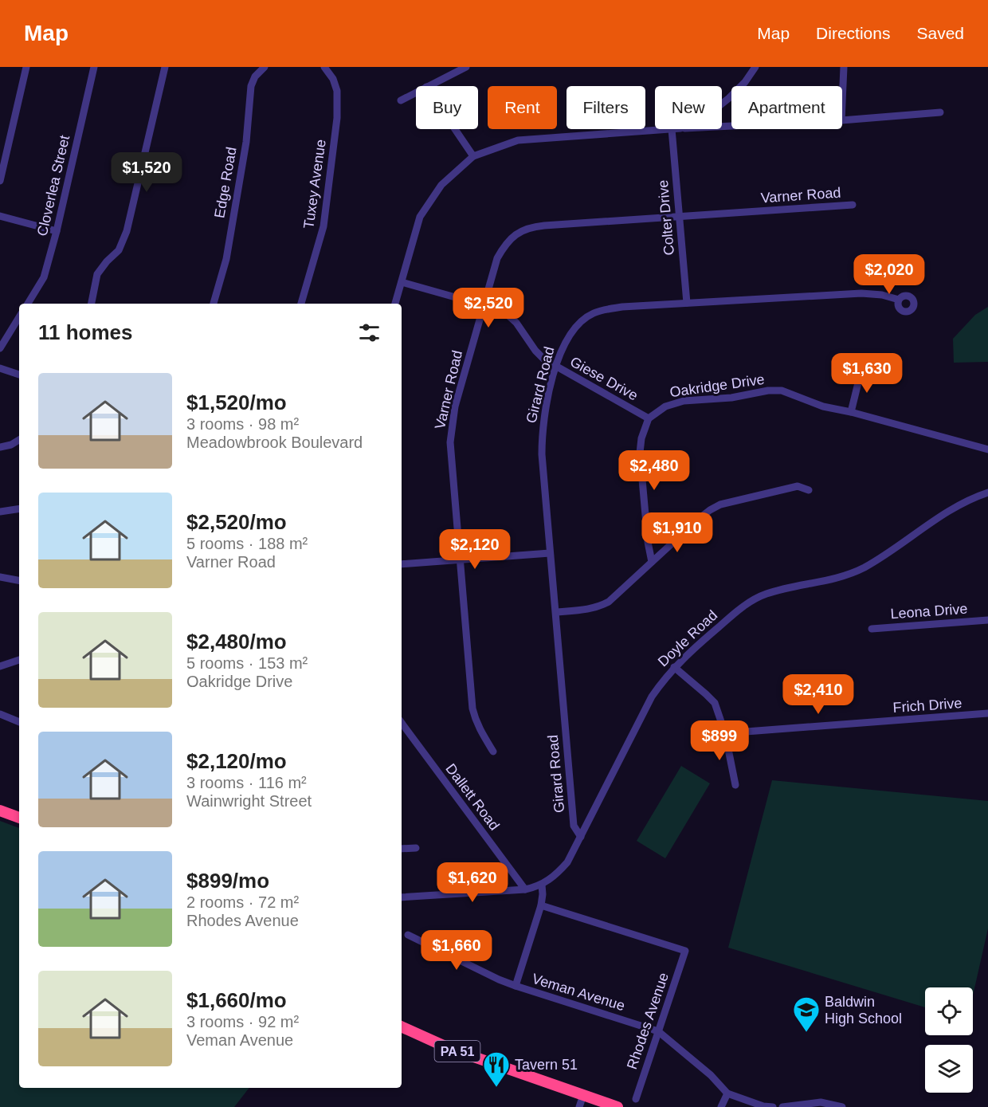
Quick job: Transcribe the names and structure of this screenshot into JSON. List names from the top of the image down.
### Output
{
  "streets": {
    "highway": ["PA 51"],
    "street": [
      "Edge Road",
      "Tuxey Avenue",
      "Cloverlea Street",
      "Varner Road",
      "Colter Drive",
      "Giese Drive",
      "Girard Road",
      "Oakridge Drive",
      "Leona Drive",
      "Doyle Road",
      "Frich Drive",
      "Dallett Road",
      "Veman Avenue",
      "Rhodes Avenue"
    ]
  },
  "crossings": [
    ["Varner Road", "Colter Drive"],
    ["Varner Road", "Giese Drive"],
    ["Colter Drive", "Girard Road"],
    ["Giese Drive", "Girard Road"],
    ["Giese Drive", "Oakridge Drive"],
    ["Girard Road", "Doyle Road"],
    ["Veman Avenue", "Rhodes Avenue"]
  ],
  "places": {
    "school or university": ["Baldwin High School"],
    "restaurant": ["Tavern 51"]
  },
  "page": {
    "header": "Map",
    "nav": ["Map", "Directions", "Saved"],
    "chip": [
      "Buy",
      "Rent",
      "Filters",
      "New",
      "Apartment"
    ],
    "price": [
      "$1,520",
      "$2,020",
      "$2,520",
      "$1,630",
      "$2,480",
      "$1,910",
      "$2,120",
      "$2,410",
      "$899",
      "$1,620",
      "$1,660"
    ],
    "heading": "11 homes",
    "list": [
      {
        "name": "$1,520/mo",
        "note": "3 rooms · 98 m² · Meadowbrook Boulevard"
      },
      {
        "name": "$2,520/mo",
        "note": "5 rooms · 188 m² · Varner Road"
      },
      {
        "name": "$2,480/mo",
        "note": "5 rooms · 153 m² · Oakridge Drive"
      },
      {
        "name": "$2,120/mo",
        "note": "3 rooms · 116 m² · Wainwright Street"
      },
      {
        "name": "$899/mo",
        "note": "2 rooms · 72 m² · Rhodes Avenue"
      },
      {
        "name": "$1,660/mo",
        "note": "3 rooms · 92 m² · Veman Avenue"
      }
    ]
  }
}
